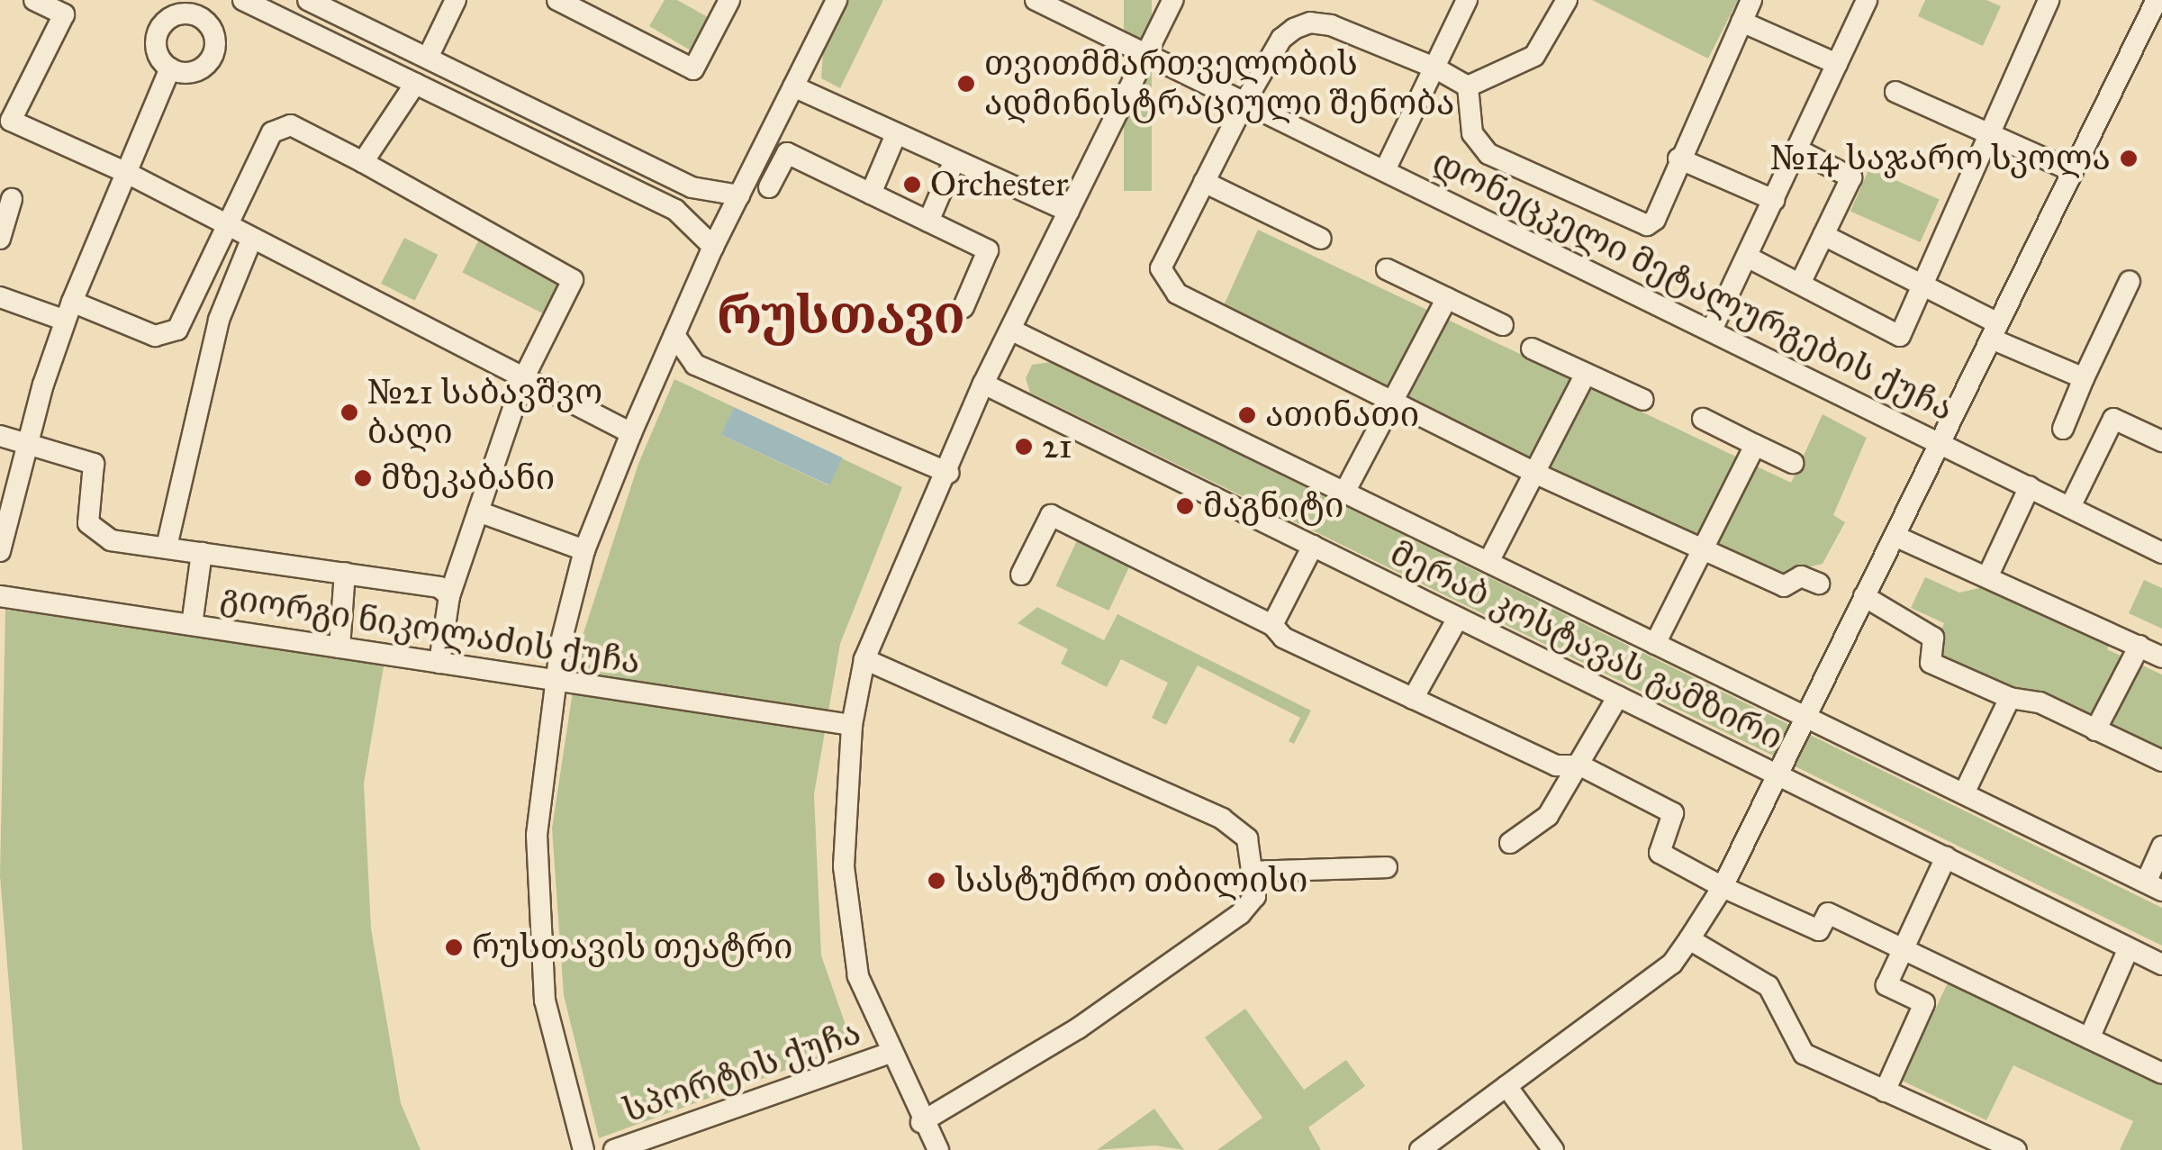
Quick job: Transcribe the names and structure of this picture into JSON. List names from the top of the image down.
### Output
{
  "streets": {
    "street": [
      "დონეცკელი მეტალურგების ქუჩა",
      "გიორგი ნიკოლაძის ქუჩა",
      "მერაბ კოსტავას გამზირი",
      "სპორტის ქუჩა"
    ]
  },
  "districts": ["რუსთავი"],
  "places": [
    "თვითმმართველობის ადმინისტრაციული შენობა",
    "№14 საჯარო სკოლა",
    "Orchester",
    "№21 საბავშვო ბაღი",
    "ათინათი",
    "21",
    "მზეკაბანი",
    "მაგნიტი",
    "სასტუმრო თბილისი",
    "რუსთავის თეატრი"
  ]
}
